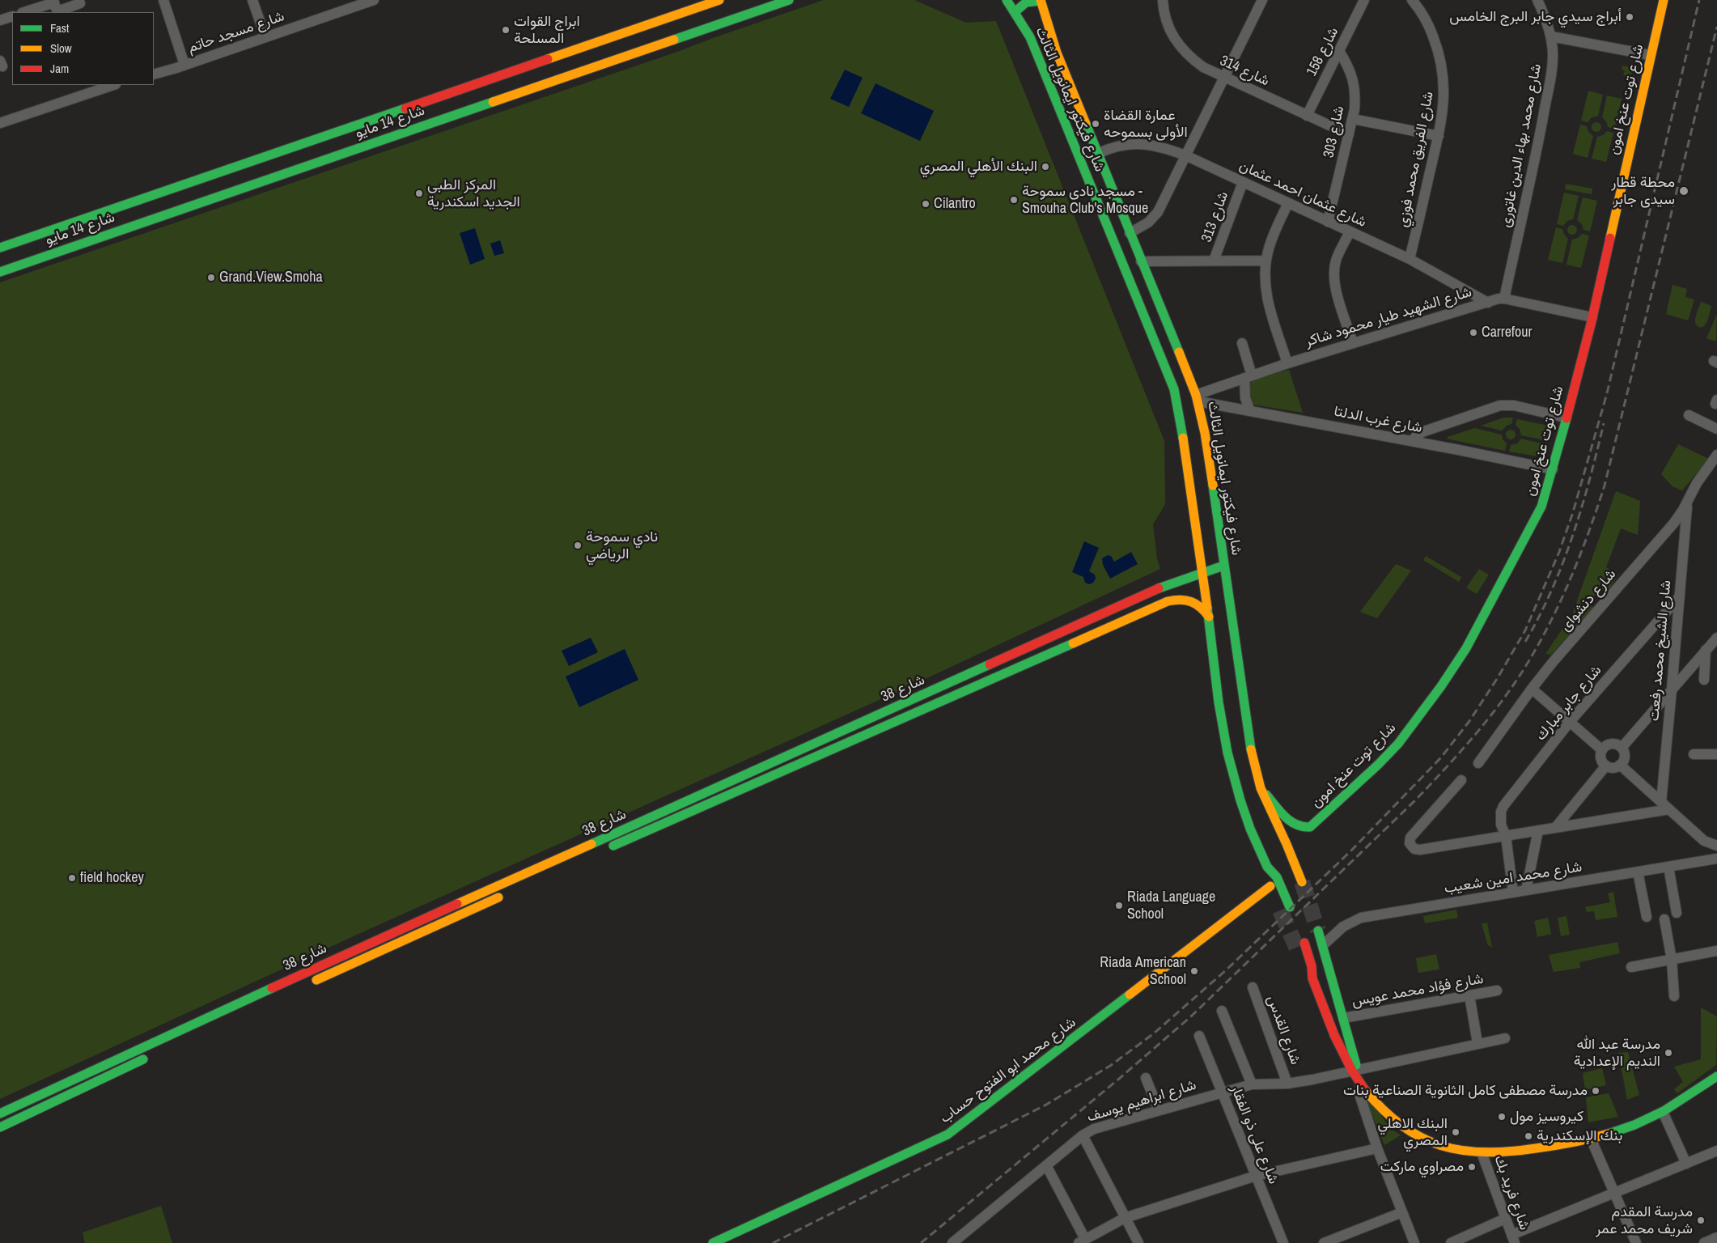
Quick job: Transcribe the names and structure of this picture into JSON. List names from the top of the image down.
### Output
{
  "streets": {
    "main road": [
      "شارع فيكتور ايمانويل الثالث",
      "شارع توت عنخ امون",
      "شارع 14 مايو",
      "شارع 38",
      "شارع محمد ابو الفتوح حساب"
    ],
    "street": [
      "شارع مسجد حاتم",
      "شارع 158",
      "شارع 314",
      "شارع 303",
      "شارع محمد بهاء الدين غاتورى",
      "شارع الفريق محمد فوزي",
      "شارع عثمان احمد عثمان",
      "شارع 313",
      "شارع الشهيد طيار محمود شاكر",
      "شارع غرب الدلتا",
      "شارع دنشواى",
      "شارع الشيخ محمد رفعت",
      "شارع جابر مبارك",
      "شارع محمد امين شعيب",
      "شارع فؤاد محمد عويس",
      "شارع القدس",
      "شارع ابراهيم يوسف",
      "شارع على ذو الفقار",
      "شارع فريد بك"
    ]
  },
  "crossings": [
    ["شارع 158", "شارع 314"],
    ["شارع 158", "شارع 303"],
    ["شارع 314", "شارع 303"],
    ["شارع فيكتور ايمانويل الثالث", "شارع توت عنخ امون"],
    ["شارع فيكتور ايمانويل الثالث", "شارع عثمان احمد عثمان"],
    ["شارع فيكتور ايمانويل الثالث", "شارع الشهيد طيار محمود شاكر"],
    ["شارع فيكتور ايمانويل الثالث", "شارع غرب الدلتا"],
    ["شارع فيكتور ايمانويل الثالث", "شارع 38"],
    ["شارع فيكتور ايمانويل الثالث", "شارع محمد ابو الفتوح حساب"],
    ["شارع توت عنخ امون", "شارع الشهيد طيار محمود شاكر"],
    ["شارع توت عنخ امون", "شارع غرب الدلتا"],
    ["شارع 303", "شارع عثمان احمد عثمان"],
    ["شارع محمد بهاء الدين غاتورى", "شارع الشهيد طيار محمود شاكر"],
    ["شارع الفريق محمد فوزي", "شارع عثمان احمد عثمان"],
    ["شارع عثمان احمد عثمان", "شارع 313"],
    ["شارع عثمان احمد عثمان", "شارع الشهيد طيار محمود شاكر"],
    ["شارع الشهيد طيار محمود شاكر", "شارع غرب الدلتا"],
    ["شارع دنشواى", "شارع الشيخ محمد رفعت"],
    ["شارع الشيخ محمد رفعت", "شارع جابر مبارك"],
    ["شارع جابر مبارك", "شارع محمد امين شعيب"],
    ["شارع القدس", "شارع ابراهيم يوسف"],
    ["شارع ابراهيم يوسف", "شارع على ذو الفقار"]
  ],
  "places": [
    "أبراج سيدي جابر البرج الخامس",
    "ابراج القوات المسلحة",
    "عمارة القضاة الأولى بسموحه",
    "البنك الأهلي المصري",
    "محطة قطار سيدى جابر",
    "المركز الطبى الجديد اسكندرية",
    "مسجد نادى سموحة - Smouha Club's Mosque",
    "Cilantro",
    "Grand.View.Smoha",
    "Carrefour",
    "نادي سموحة الرياضي",
    "field hockey",
    "Riada Language School",
    "Riada American School",
    "مدرسة عبد الله النديم الإعدادية",
    "مدرسة مصطفى كامل الثانوية الصناعية بنات",
    "كيروسيز مول",
    "البنك الاهلي المصري",
    "بنك الإسكندرية",
    "مصراوي ماركت",
    "مدرسة المقدم شريف محمد عمر"
  ],
  "legend": ["Fast", "Slow", "Jam"]
}
